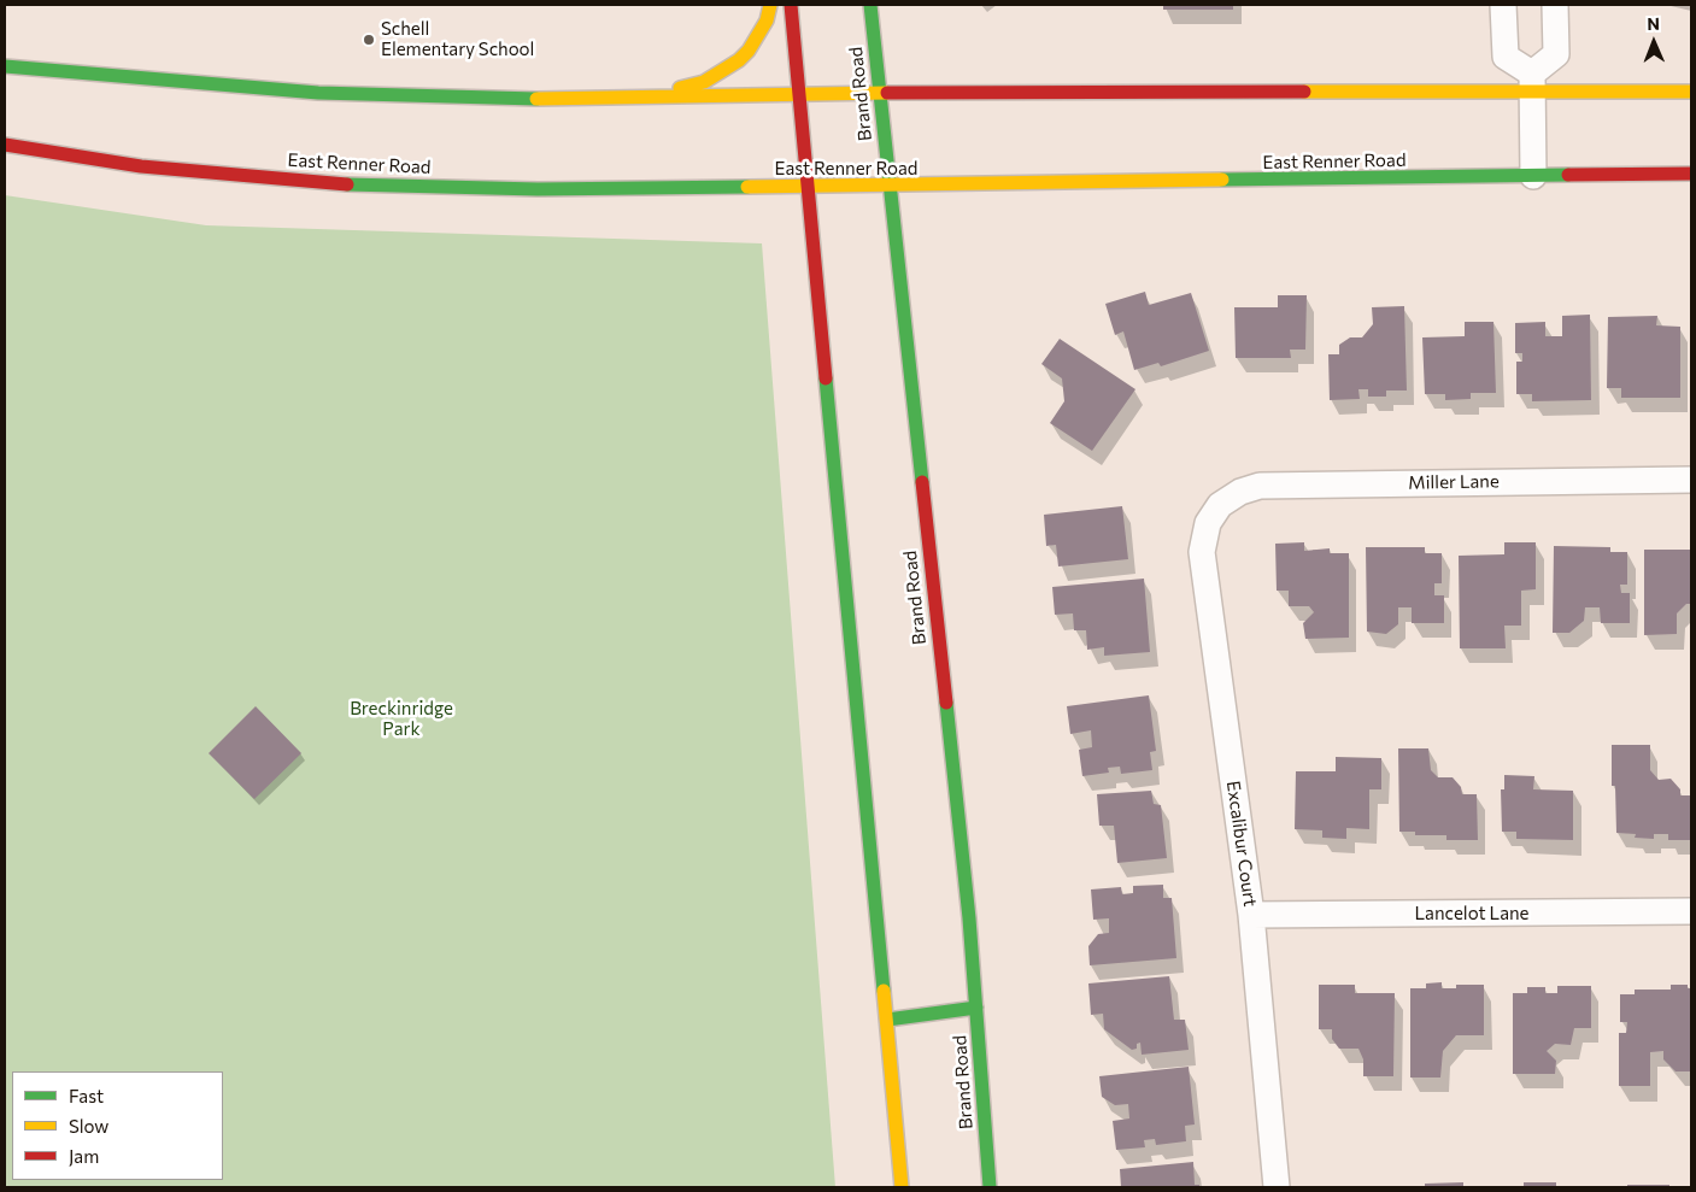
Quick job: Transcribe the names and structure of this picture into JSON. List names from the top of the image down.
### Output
{
  "streets": {
    "main road": ["Brand Road", "East Renner Road"],
    "street": ["Miller Lane", "Excalibur Court", "Lancelot Lane"]
  },
  "crossings": [
    ["Brand Road", "East Renner Road"],
    ["Miller Lane", "Excalibur Court"],
    ["Excalibur Court", "Lancelot Lane"]
  ],
  "parks": ["Breckinridge Park"],
  "places": ["Schell Elementary School"],
  "legend": ["Fast", "Slow", "Jam"],
  "north": "top"
}
